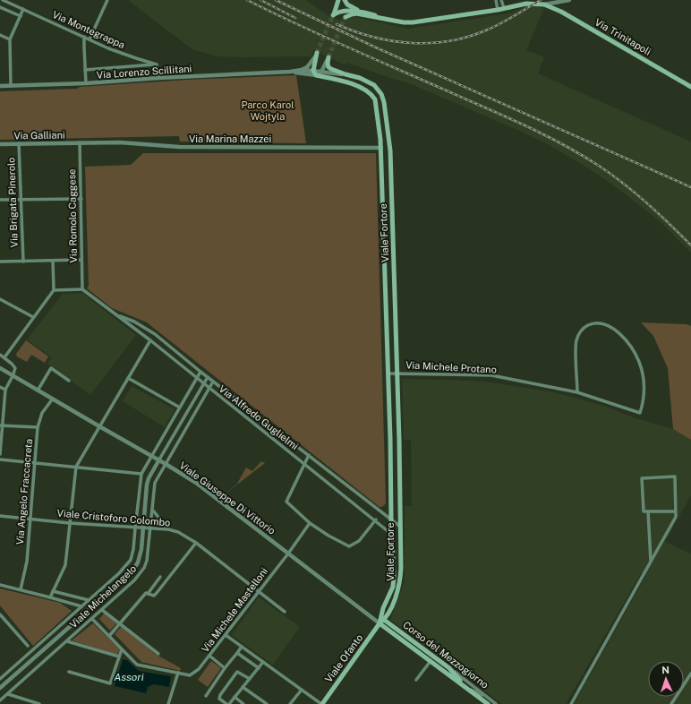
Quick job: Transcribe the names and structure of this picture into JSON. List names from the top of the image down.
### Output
{
  "streets": {
    "main road": [
      "Via Trinitapoli",
      "Viale Fortore",
      "Corso del Mezzogiorno",
      "Viale Ofanto"
    ],
    "street": [
      "Via Montegrappa",
      "Via Lorenzo Scillitani",
      "Via Galliani",
      "Via Marina Mazzei",
      "Via Brigata Pinerolo",
      "Via Romolo Caggese",
      "Via Michele Protano",
      "Via Alfredo Guglielmi",
      "Via Angelo Fraccacreta",
      "Viale Giuseppe Di Vittorio",
      "Viale Cristoforo Colombo",
      "Viale Michelangelo",
      "Via Michele Mastelloni"
    ]
  },
  "crossings": [
    ["Via Montegrappa", "Via Lorenzo Scillitani"],
    ["Via Lorenzo Scillitani", "Viale Fortore"],
    ["Via Galliani", "Via Marina Mazzei"],
    ["Via Galliani", "Via Brigata Pinerolo"],
    ["Via Galliani", "Via Romolo Caggese"],
    ["Via Marina Mazzei", "Via Romolo Caggese"],
    ["Via Marina Mazzei", "Viale Fortore"],
    ["Via Romolo Caggese", "Via Alfredo Guglielmi"],
    ["Viale Fortore", "Via Michele Protano"],
    ["Viale Fortore", "Via Alfredo Guglielmi"],
    ["Viale Fortore", "Viale Giuseppe Di Vittorio"],
    ["Viale Fortore", "Corso del Mezzogiorno"],
    ["Viale Fortore", "Viale Ofanto"],
    ["Via Alfredo Guglielmi", "Viale Michelangelo"],
    ["Via Angelo Fraccacreta", "Viale Giuseppe Di Vittorio"],
    ["Via Angelo Fraccacreta", "Viale Cristoforo Colombo"],
    ["Viale Giuseppe Di Vittorio", "Viale Michelangelo"],
    ["Viale Giuseppe Di Vittorio", "Via Michele Mastelloni"],
    ["Viale Giuseppe Di Vittorio", "Corso del Mezzogiorno"],
    ["Viale Giuseppe Di Vittorio", "Viale Ofanto"],
    ["Viale Cristoforo Colombo", "Viale Michelangelo"],
    ["Viale Cristoforo Colombo", "Via Michele Mastelloni"],
    ["Viale Michelangelo", "Via Michele Mastelloni"],
    ["Corso del Mezzogiorno", "Viale Ofanto"]
  ],
  "water": ["Assori"],
  "parks": ["Parco Karol Wojtyla"],
  "north": "top"
}
